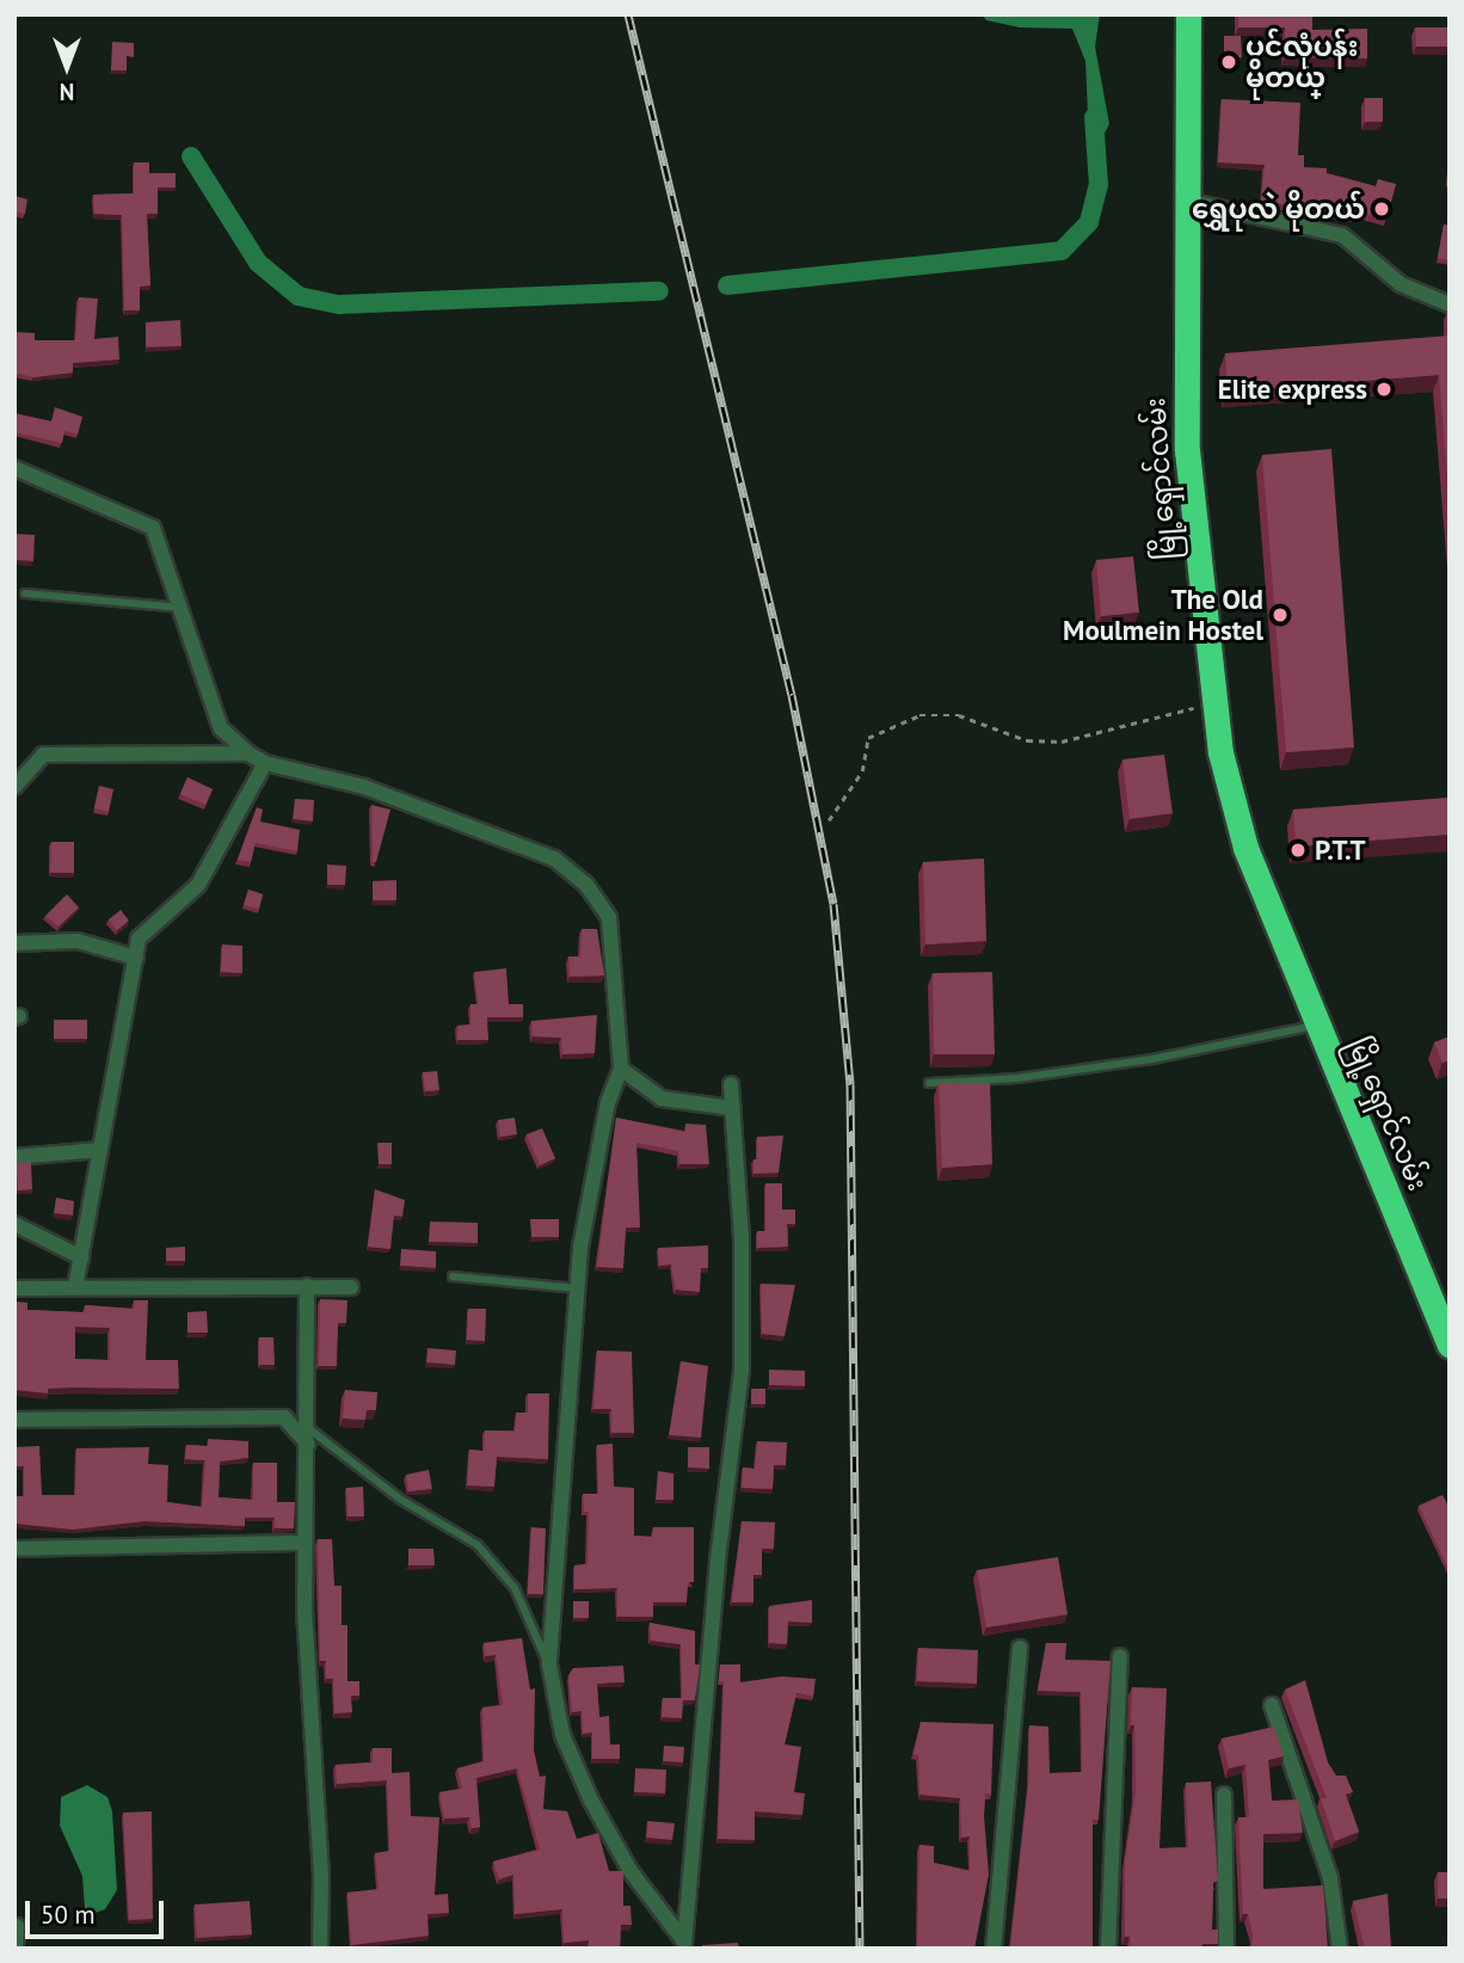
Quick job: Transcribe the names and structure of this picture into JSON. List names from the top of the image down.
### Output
{
  "streets": {
    "highway": ["မြို့ရှောင်လမ်း"]
  },
  "places": [
    "ပင်လုံပန်း မိုတယ္",
    "ရွှေပုလဲ မိုတယ်",
    "Elite express",
    "The Old Moulmein Hostel",
    "P.T.T"
  ],
  "scale_bar": "50 m",
  "north": "bottom"
}
